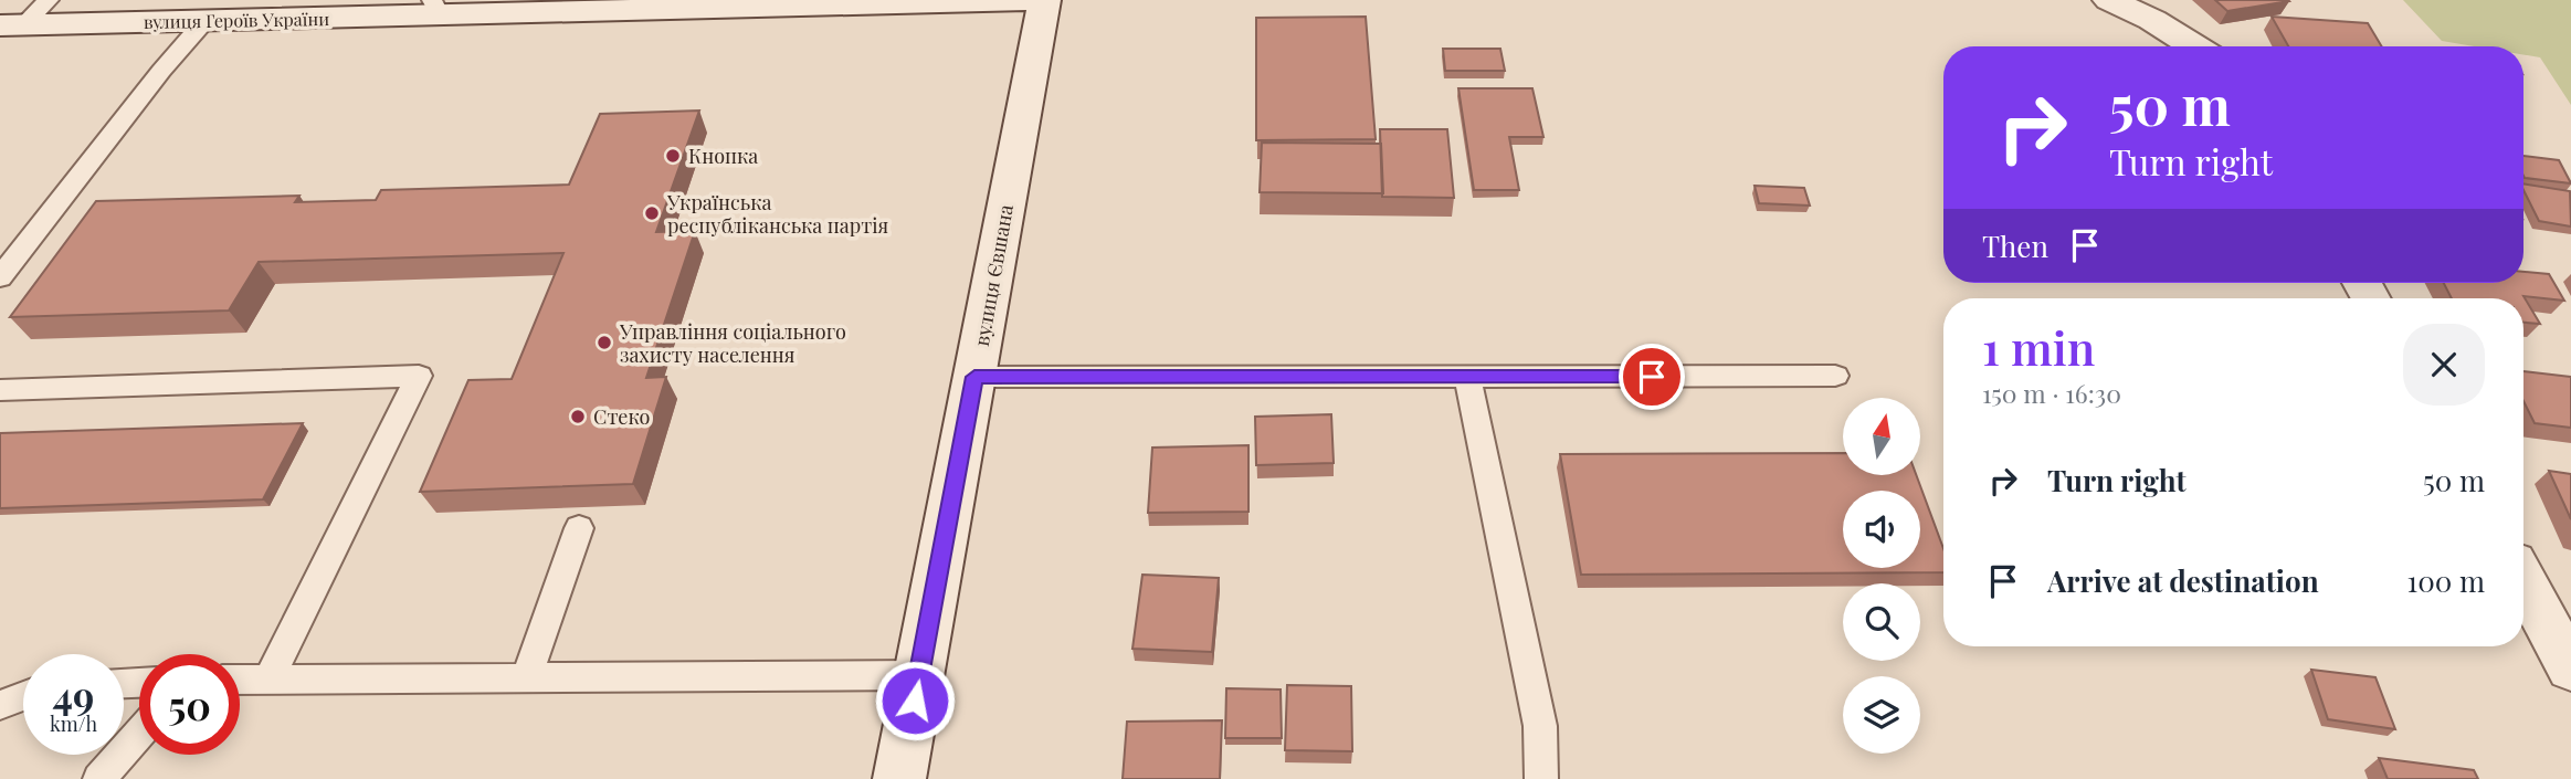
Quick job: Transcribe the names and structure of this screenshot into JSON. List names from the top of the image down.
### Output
{
  "streets": {
    "main road": ["вулиця Героїв України", "вулиця Євшана"]
  },
  "places": [
    "Кнопка",
    "Українська республіканська партія",
    "Управління соціального захисту населення",
    "Стеко"
  ],
  "north": "top",
  "page": {
    "turn": ["50 m", "Turn right"],
    "then": "Then",
    "heading": ["1 min", "150 m · 16:30"],
    "list": [
      {
        "name": "Turn right",
        "value": "50 m"
      },
      {
        "name": "Arrive at destination",
        "value": "100 m"
      }
    ],
    "speed": "49 km/h",
    "limit": "50"
  }
}
